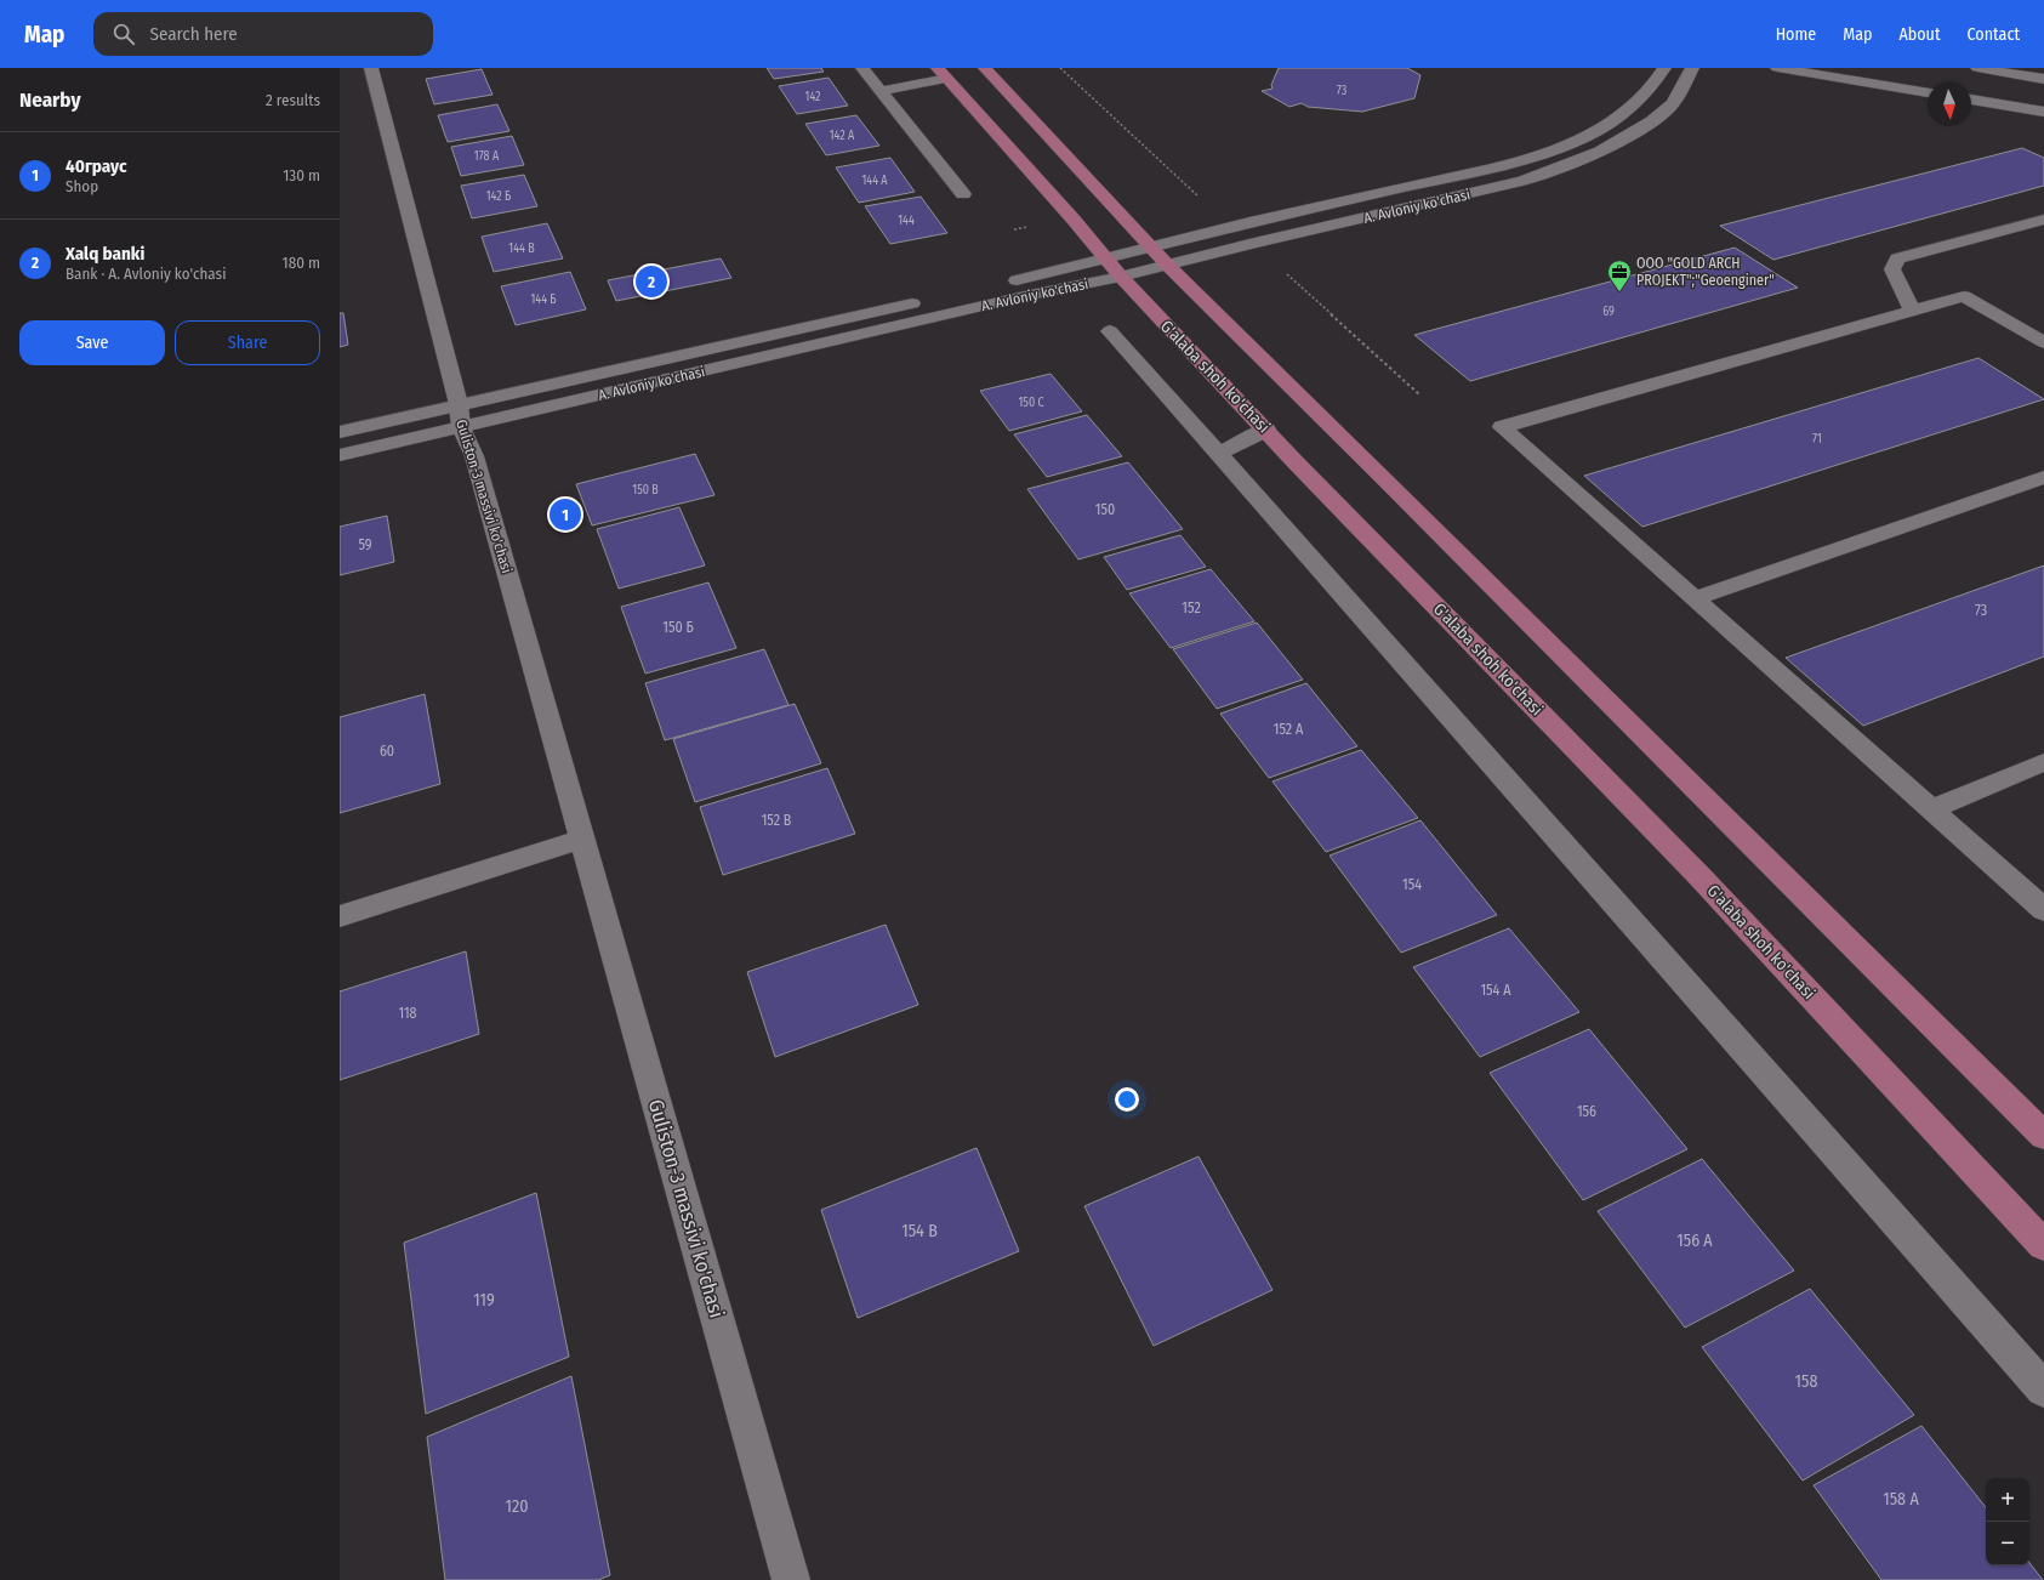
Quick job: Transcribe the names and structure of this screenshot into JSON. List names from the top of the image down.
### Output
{
  "streets": {
    "main road": ["G'alaba shoh ko'chasi"],
    "street": ["A. Avloniy ko'chasi", "Guliston-3 massivi ko'chasi"]
  },
  "crossings": [
    ["A. Avloniy ko'chasi", "G'alaba shoh ko'chasi"],
    ["A. Avloniy ko'chasi", "Guliston-3 massivi ko'chasi"]
  ],
  "places": {
    "office": ["ООО \"GOLD ARCH PROJEKT\";\"Geoenginer\""]
  },
  "house_numbers": [
    "73",
    "142",
    "142 А",
    "178 А",
    "144 А",
    "142 Б",
    "144",
    "144 В",
    "144 Б",
    "69",
    "150 С",
    "71",
    "150 В",
    "150",
    "59",
    "152",
    "73",
    "150 Б",
    "152 А",
    "60",
    "152 В",
    "154",
    "154 А",
    "118",
    "156",
    "154 В",
    "156 А",
    "119",
    "158",
    "158 А",
    "120"
  ],
  "north": "bottom",
  "page": {
    "header": "Map",
    "search": "Search here",
    "nav": [
      "Home",
      "Map",
      "About",
      "Contact"
    ],
    "heading": ["Nearby", "2 results"],
    "list": [
      {
        "mark": "1",
        "name": "40граус",
        "note": "Shop",
        "value": "130 m"
      },
      {
        "mark": "2",
        "name": "Xalq banki",
        "note": "Bank · A. Avloniy ko'chasi",
        "value": "180 m"
      }
    ],
    "pins": ["2", "1"],
    "buttons": ["Save", "Share"],
    "map_buttons": ["+", "−"]
  }
}
